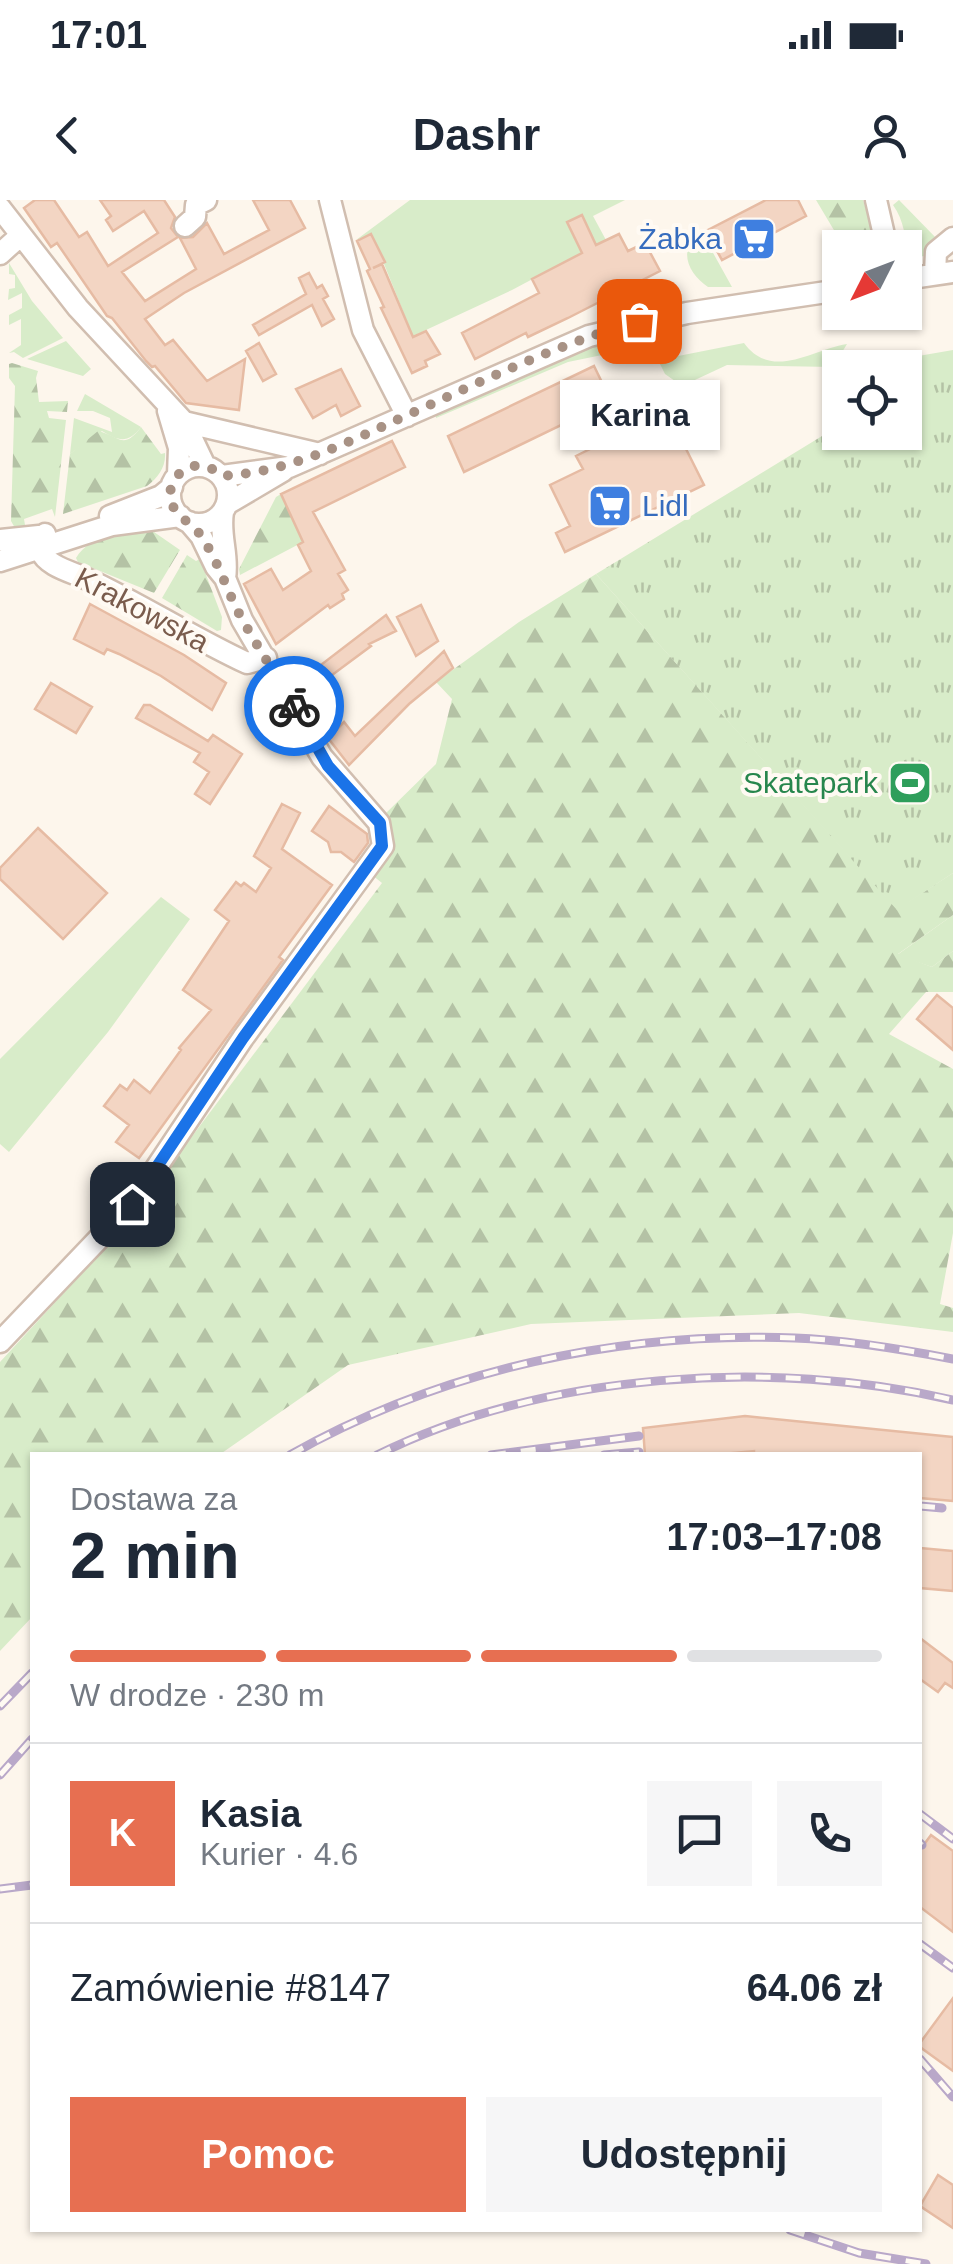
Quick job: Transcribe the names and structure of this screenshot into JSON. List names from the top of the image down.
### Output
{
  "streets": {
    "street": ["Krakowska"]
  },
  "places": {
    "supermarket": ["Żabka", "Lidl"],
    "other": ["Karina"],
    "sports": ["Skatepark"]
  },
  "north": "bottom left",
  "page": {
    "status": "17:01",
    "header": "Dashr",
    "bubble": "Karina",
    "heading": ["2 min", "Dostawa za", "17:03–17:08"],
    "panel": [
      "Kasia",
      "Kurier · 4.6",
      "Zamówienie #8147",
      "64.06 zł"
    ],
    "bar": "W drodze · 230 m",
    "round": "K",
    "buttons": ["Pomoc", "Udostępnij"]
  }
}
